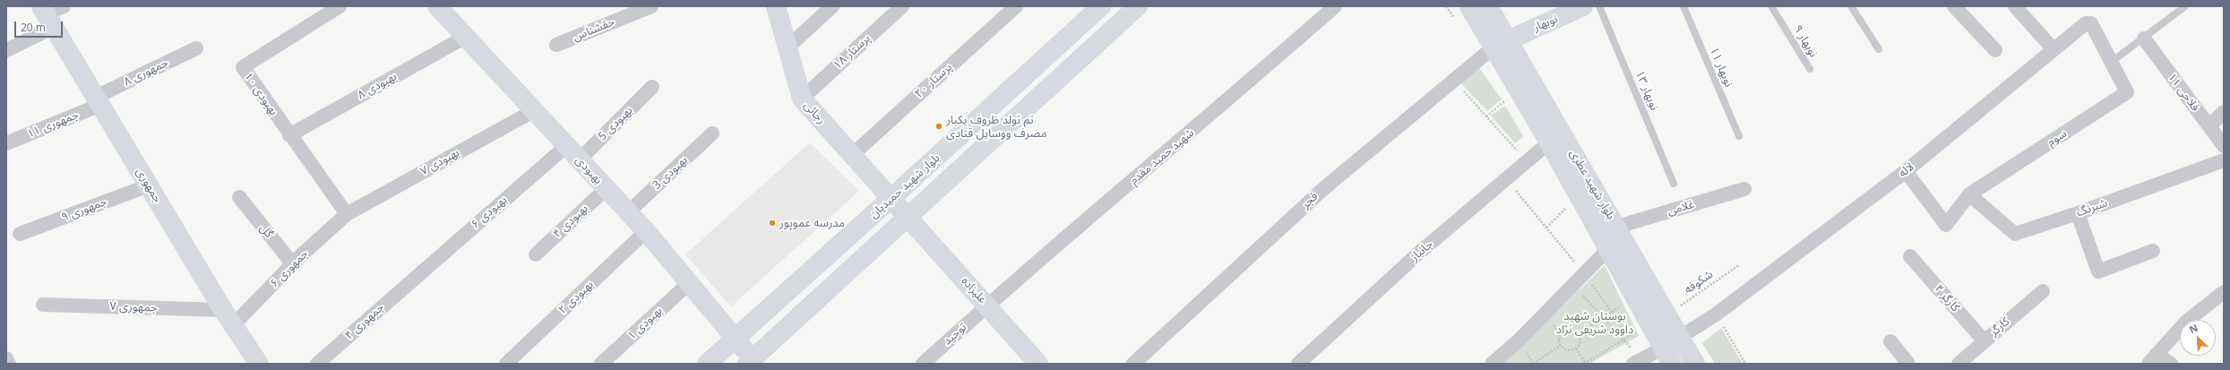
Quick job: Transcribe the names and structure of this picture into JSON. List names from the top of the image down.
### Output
{
  "streets": {
    "street": [
      "نوبهار",
      "حقشناس",
      "پرستار ۱۸",
      "جمهوری ۸",
      "پرستار ۲۰",
      "بهبودی ۸",
      "فلاحی ۱۱",
      "بهبودی ۱۰",
      "رجائی",
      "بهبودی 5",
      "جمهوری ۱۱",
      "سوم",
      "شهید حمید مقدم",
      "بهبودی ۷",
      "بهبودی",
      "لاله",
      "بهبودی 3",
      "بلوار شهید عطری",
      "جمهوری",
      "بلوار شهید حمیدیان",
      "فجر",
      "غلامی",
      "شبرنگ",
      "جمهوری ۹",
      "بهبودی ۶",
      "بهبودی ۴",
      "گل",
      "جانباز",
      "جمهوری ۶",
      "علیزاده",
      "بهبودی ۲",
      "کارگر ۴",
      "جمهوری ۷",
      "جمهوری ۴",
      "بهبودی ۱",
      "کارگر",
      "توحید"
    ],
    "lane": ["نوبهار ۹", "نوبهار ۱۱", "نوبهار ۱۳"],
    "path": ["شکوفه"]
  },
  "crossings": [
    ["نوبهار", "بلوار شهید عطری"],
    ["نوبهار", "فجر"],
    ["پرستار ۱۸", "رجائی"],
    ["جمهوری ۸", "جمهوری ۱۱"],
    ["جمهوری ۸", "جمهوری"],
    ["پرستار ۲۰", "رجائی"],
    ["بهبودی ۸", "بهبودی ۱۰"],
    ["بهبودی ۸", "بهبودی"],
    ["بهبودی ۱۰", "بهبودی ۷"],
    ["بهبودی ۱۰", "جمهوری ۶"],
    ["رجائی", "بلوار شهید حمیدیان"],
    ["رجائی", "علیزاده"],
    ["بهبودی 5", "بهبودی"],
    ["جمهوری ۱۱", "جمهوری"],
    ["سوم", "لاله"],
    ["سوم", "شبرنگ"],
    ["شهید حمید مقدم", "علیزاده"],
    ["شهید حمید مقدم", "توحید"],
    ["بهبودی ۷", "بهبودی"],
    ["بهبودی ۷", "جمهوری ۶"],
    ["بهبودی", "بهبودی 3"],
    ["بهبودی", "بلوار شهید حمیدیان"],
    ["بهبودی", "بهبودی ۶"],
    ["بهبودی", "بهبودی ۴"],
    ["بهبودی", "بهبودی ۲"],
    ["بهبودی", "بهبودی ۱"],
    ["لاله", "بلوار شهید عطری"],
    ["بلوار شهید عطری", "فجر"],
    ["بلوار شهید عطری", "غلامی"],
    ["بلوار شهید عطری", "جانباز"],
    ["بلوار شهید عطری", "شکوفه"],
    ["جمهوری", "جمهوری ۹"],
    ["جمهوری", "جمهوری ۶"],
    ["جمهوری", "جمهوری ۷"],
    ["بلوار شهید حمیدیان", "علیزاده"],
    ["بهبودی ۶", "جمهوری ۴"],
    ["گل", "جمهوری ۶"],
    ["جمهوری ۶", "جمهوری ۷"],
    ["علیزاده", "توحید"],
    ["کارگر ۴", "کارگر"]
  ],
  "parks": ["بوستان شهید داوود شریفی نژاد"],
  "places": ["تم تولد ظروف یکبار مصرف ووسایل قنادی", "مدرسه عموپور"],
  "scale_bar": "20 m",
  "north": "top left"
}
